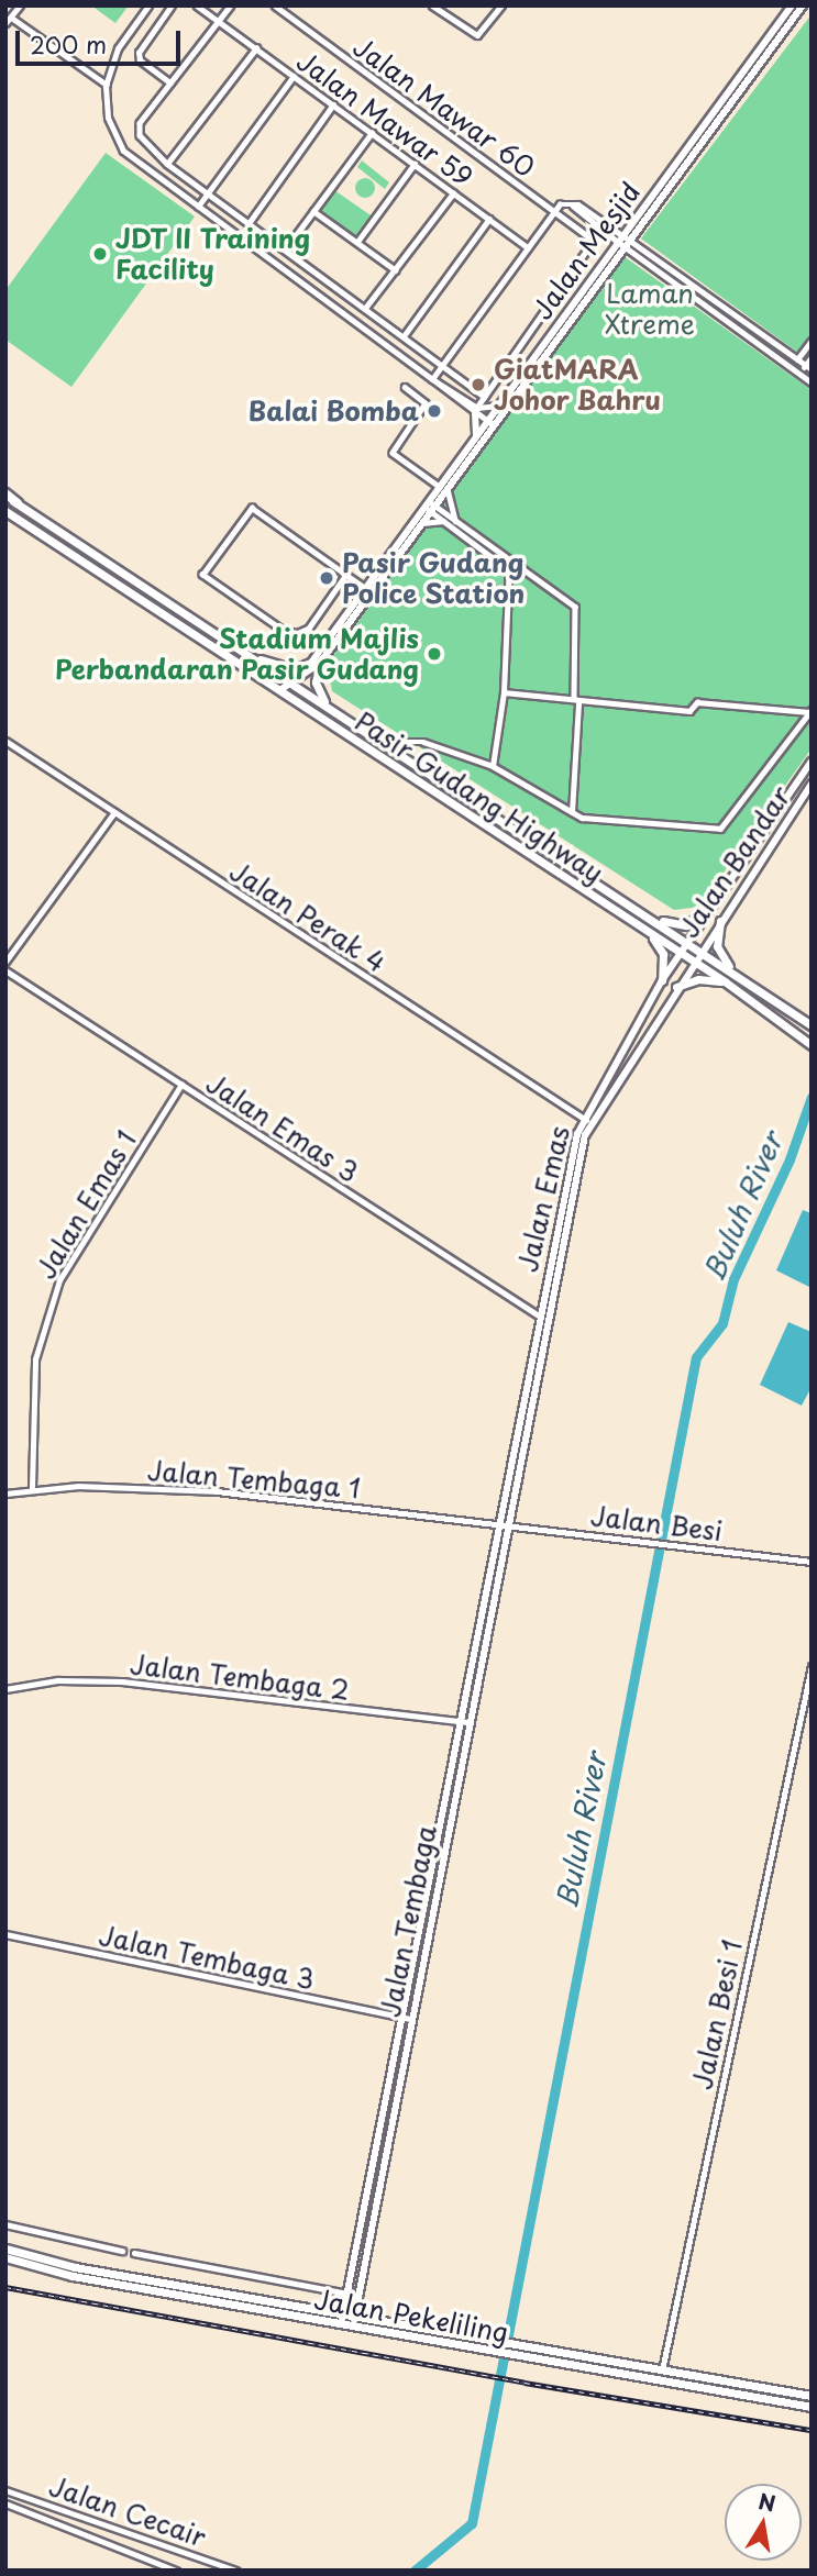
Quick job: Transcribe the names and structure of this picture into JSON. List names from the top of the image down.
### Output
{
  "streets": {
    "main road": [
      "Jalan Mesjid",
      "Pasir Gudang Highway",
      "Jalan Bandar",
      "Jalan Emas",
      "Jalan Tembaga",
      "Jalan Pekeliling"
    ],
    "street": [
      "Jalan Mawar 60",
      "Jalan Mawar 59",
      "Jalan Perak 4",
      "Jalan Emas 3",
      "Jalan Emas 1",
      "Jalan Tembaga 1",
      "Jalan Besi",
      "Jalan Tembaga 2",
      "Jalan Tembaga 3",
      "Jalan Besi 1",
      "Jalan Cecair"
    ]
  },
  "crossings": [
    ["Jalan Mesjid", "Pasir Gudang Highway"],
    ["Pasir Gudang Highway", "Jalan Bandar"],
    ["Pasir Gudang Highway", "Jalan Emas"],
    ["Jalan Bandar", "Jalan Emas"],
    ["Jalan Perak 4", "Jalan Emas"],
    ["Jalan Emas 3", "Jalan Emas"],
    ["Jalan Emas 3", "Jalan Emas 1"],
    ["Jalan Emas", "Jalan Tembaga 1"],
    ["Jalan Emas", "Jalan Besi"],
    ["Jalan Emas", "Jalan Tembaga"],
    ["Jalan Emas 1", "Jalan Tembaga 1"],
    ["Jalan Tembaga 1", "Jalan Besi"],
    ["Jalan Tembaga 1", "Jalan Tembaga"],
    ["Jalan Besi", "Jalan Tembaga"],
    ["Jalan Tembaga 2", "Jalan Tembaga"],
    ["Jalan Tembaga", "Jalan Tembaga 3"],
    ["Jalan Tembaga", "Jalan Pekeliling"],
    ["Jalan Besi 1", "Jalan Pekeliling"]
  ],
  "water": ["Buluh River"],
  "parks": ["Laman Xtreme"],
  "places": [
    "JDT II Training Facility",
    "GiatMARA Johor Bahru",
    "Balai Bomba",
    "Pasir Gudang Police Station",
    "Stadium Majlis Perbandaran Pasir Gudang"
  ],
  "scale_bar": "200 m",
  "north": "top"
}
